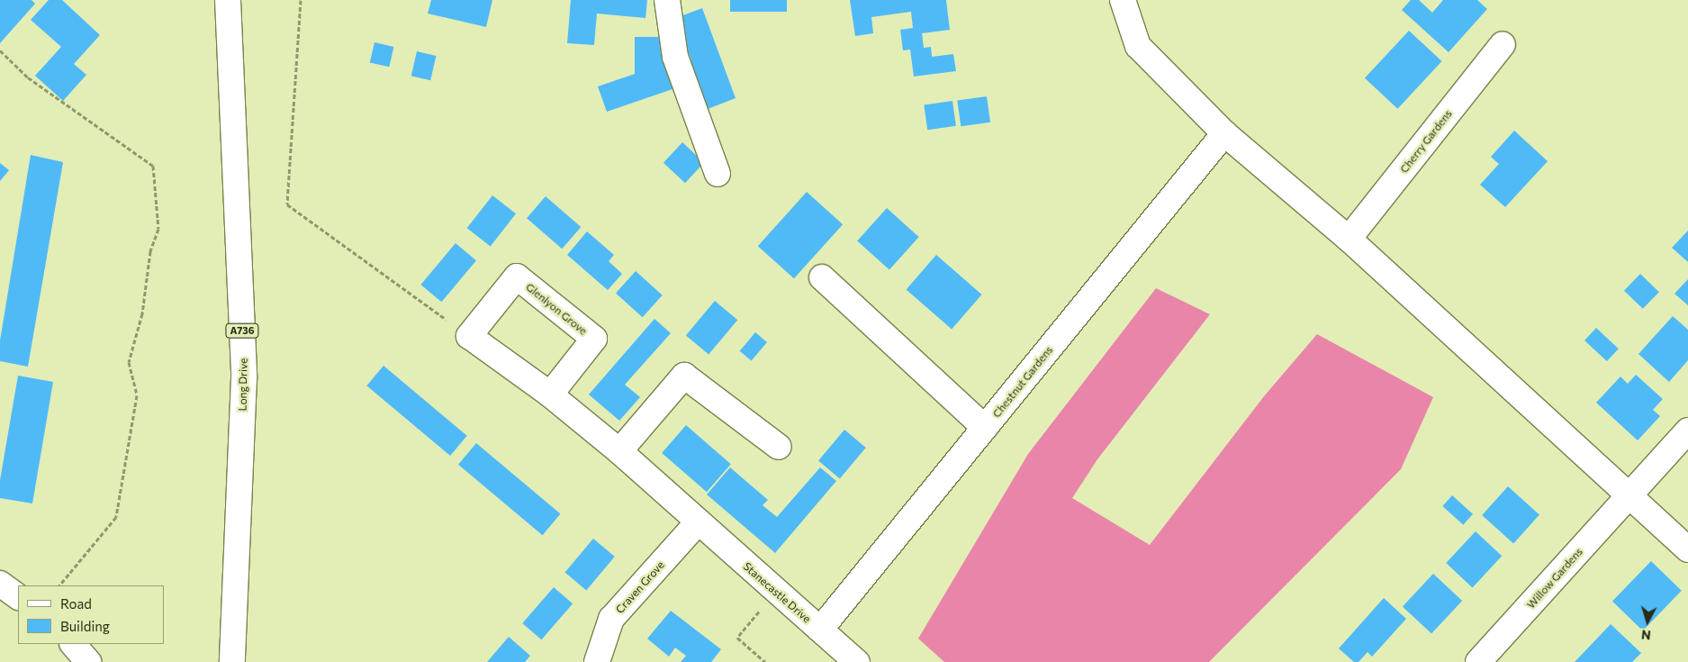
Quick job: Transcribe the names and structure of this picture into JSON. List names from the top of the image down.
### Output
{
  "streets": {
    "street": [
      "Cherry Gardens",
      "Glenlyon Grove",
      "A736",
      "Chestnut Gardens",
      "Long Drive",
      "Willow Gardens",
      "Craven Grove",
      "Stanecastle Drive"
    ]
  },
  "crossings": [
    ["Chestnut Gardens", "Stanecastle Drive"],
    ["Craven Grove", "Stanecastle Drive"]
  ],
  "legend": ["Road", "Building"],
  "north": "bottom"
}
